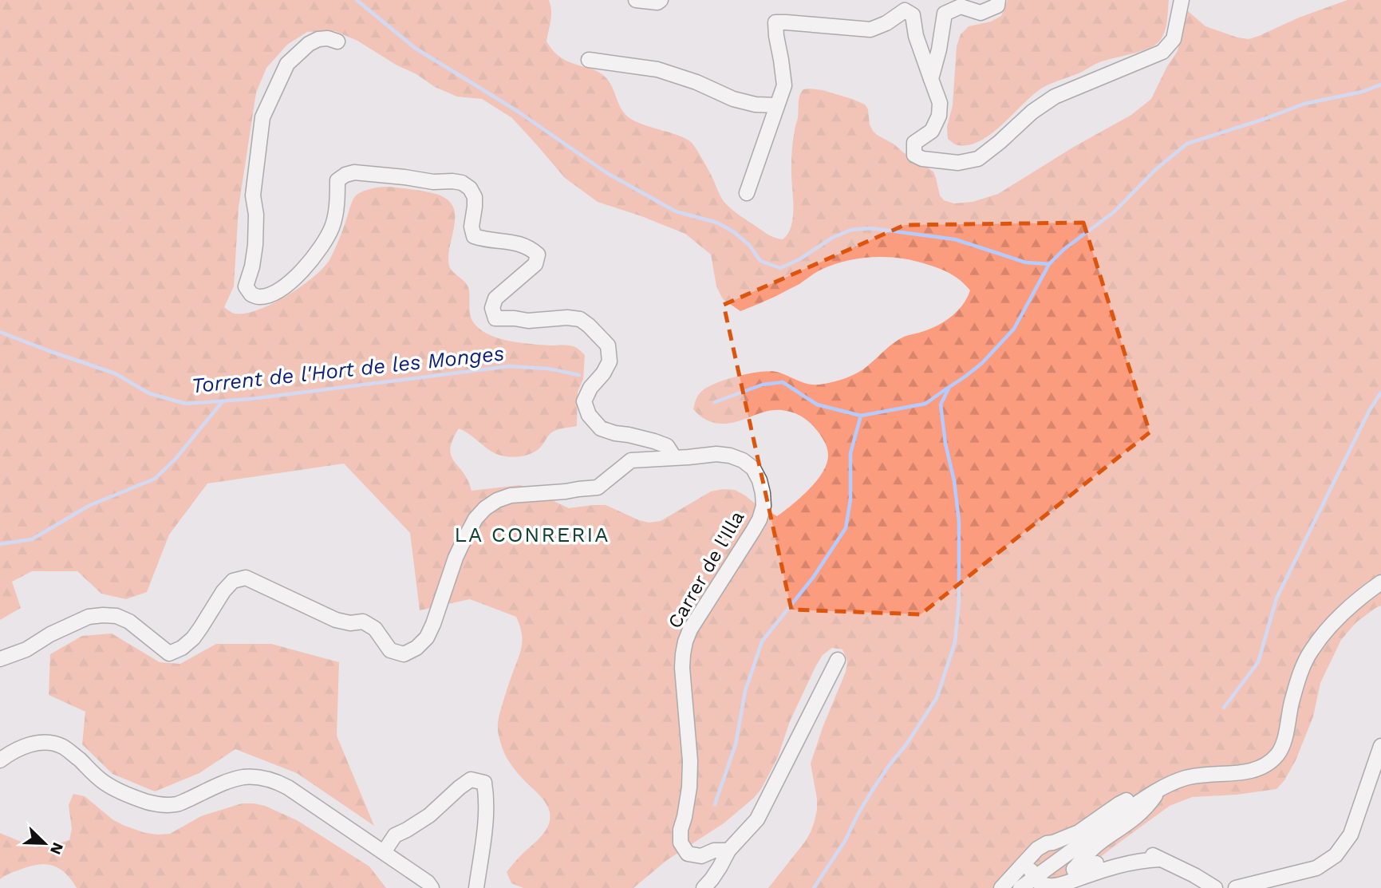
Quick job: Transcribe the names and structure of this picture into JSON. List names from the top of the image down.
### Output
{
  "streets": {
    "street": ["Carrer de l'Illa"]
  },
  "districts": ["LA CONRERIA"],
  "water": ["Torrent de l'Hort de les Monges"],
  "north": "bottom right"
}
